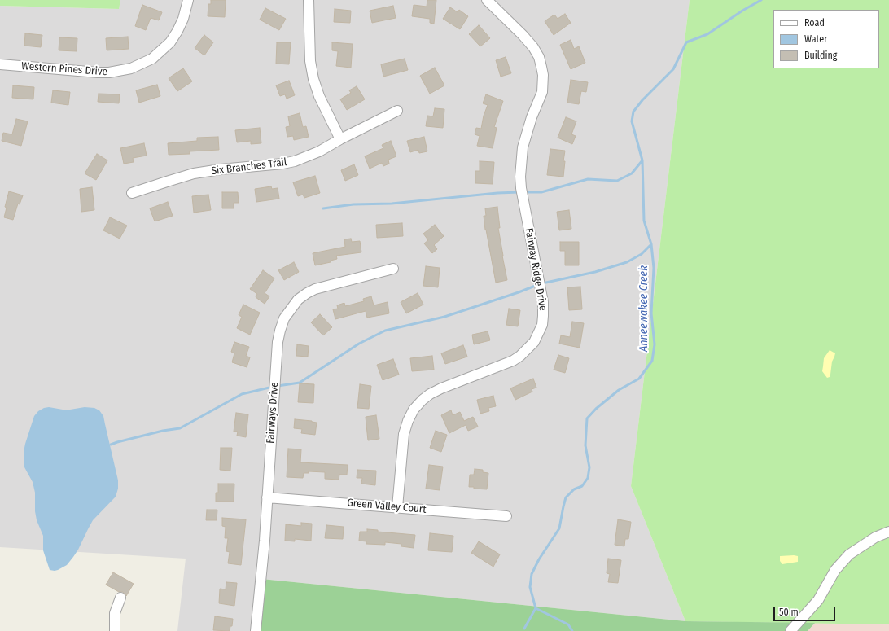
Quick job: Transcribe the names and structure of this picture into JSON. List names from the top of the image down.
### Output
{
  "streets": {
    "street": [
      "Western Pines Drive",
      "Six Branches Trail",
      "Fairway Ridge Drive",
      "Fairways Drive",
      "Green Valley Court"
    ]
  },
  "crossings": [
    ["Fairway Ridge Drive", "Green Valley Court"],
    ["Fairways Drive", "Green Valley Court"]
  ],
  "water": ["Anneewakee Creek"],
  "legend": ["Road", "Water", "Building"],
  "scale_bar": "50 m"
}
